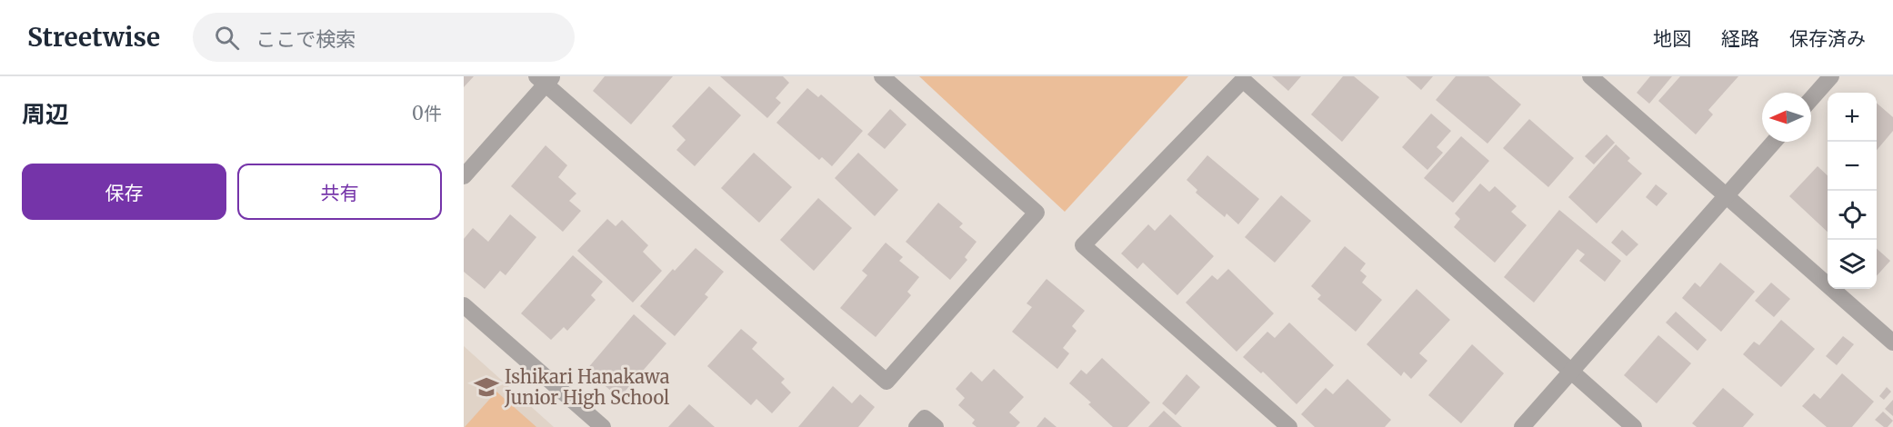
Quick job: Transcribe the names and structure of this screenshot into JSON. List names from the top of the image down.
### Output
{
  "places": {
    "school or university": ["Ishikari Hanakawa Junior High School"]
  },
  "north": "left",
  "page": {
    "header": "Streetwise",
    "search": "ここで検索",
    "nav": ["地図", "経路", "保存済み"],
    "heading": ["周辺", "0件"],
    "map_buttons": ["+", "−"],
    "buttons": ["保存", "共有"]
  }
}
